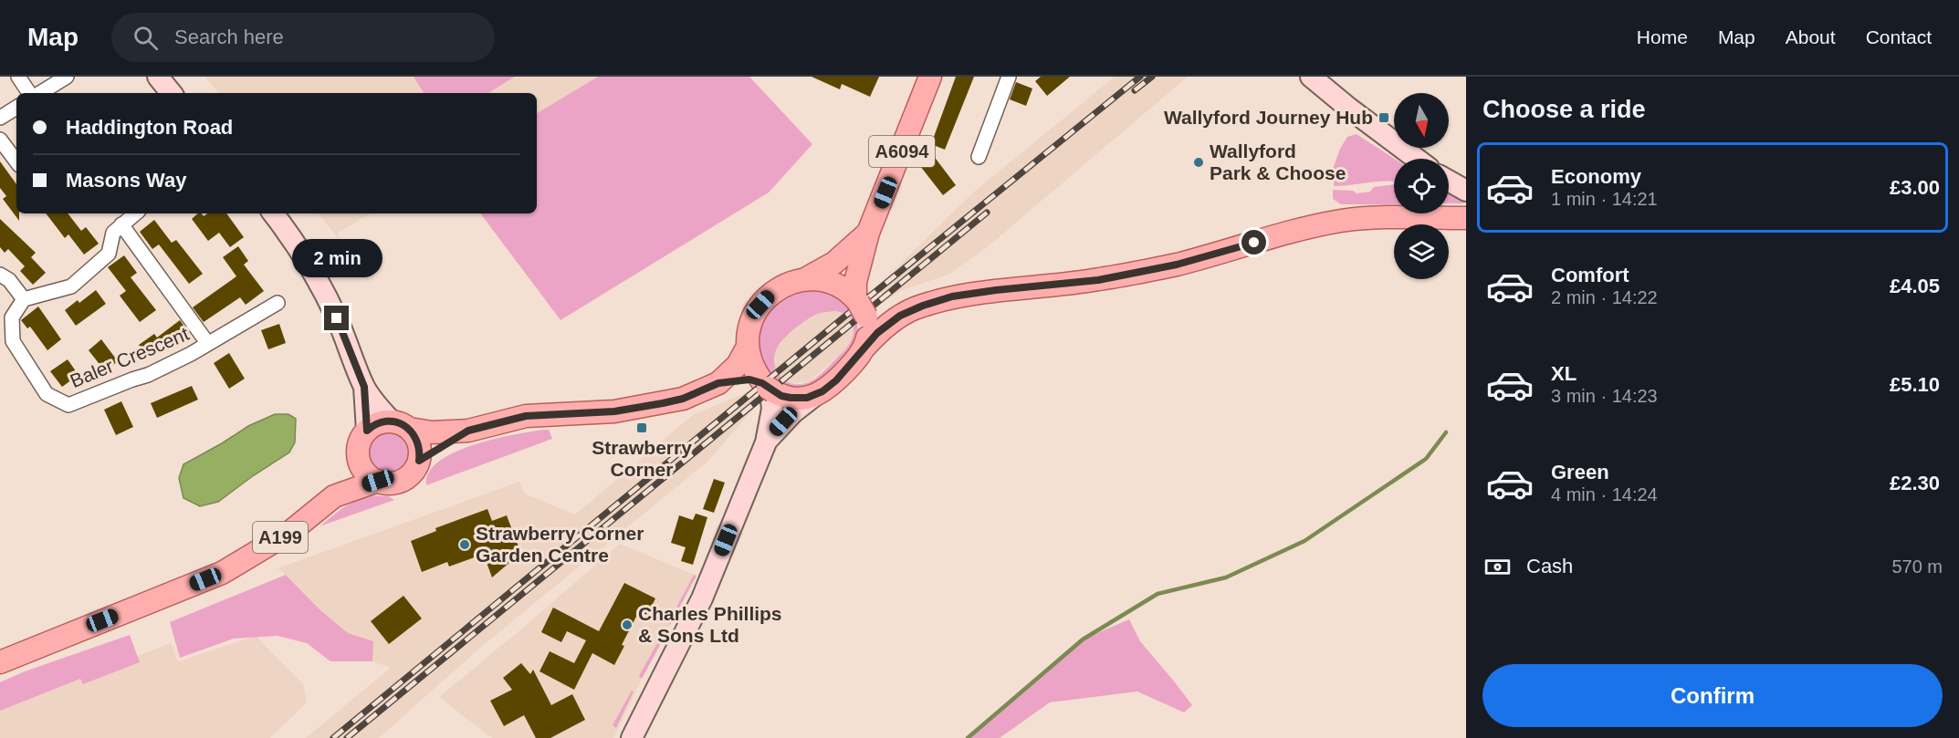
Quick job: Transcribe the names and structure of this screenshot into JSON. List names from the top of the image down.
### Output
{
  "streets": {
    "main road": ["A6094", "A199"],
    "street": ["Baler Crescent"]
  },
  "crossings": [
    ["A6094", "A199"]
  ],
  "places": {
    "transit": ["Wallyford Journey Hub", "Strawberry Corner"],
    "other": ["Wallyford Park & Choose", "Strawberry Corner Garden Centre", "Charles Phillips & Sons Ltd"]
  },
  "north": "bottom",
  "page": {
    "header": "Map",
    "search": "Search here",
    "nav": [
      "Home",
      "Map",
      "About",
      "Contact"
    ],
    "heading": "Choose a ride",
    "banner": ["Haddington Road", "Masons Way"],
    "list": [
      {
        "name": "Economy",
        "note": "1 min · 14:21",
        "value": "£3.00"
      },
      {
        "name": "Comfort",
        "note": "2 min · 14:22",
        "value": "£4.05"
      },
      {
        "name": "XL",
        "note": "3 min · 14:23",
        "value": "£5.10"
      },
      {
        "name": "Green",
        "note": "4 min · 14:24",
        "value": "£2.30"
      }
    ],
    "bubble": "2 min",
    "pay": ["Cash", "570 m"],
    "buttons": "Confirm"
  }
}
